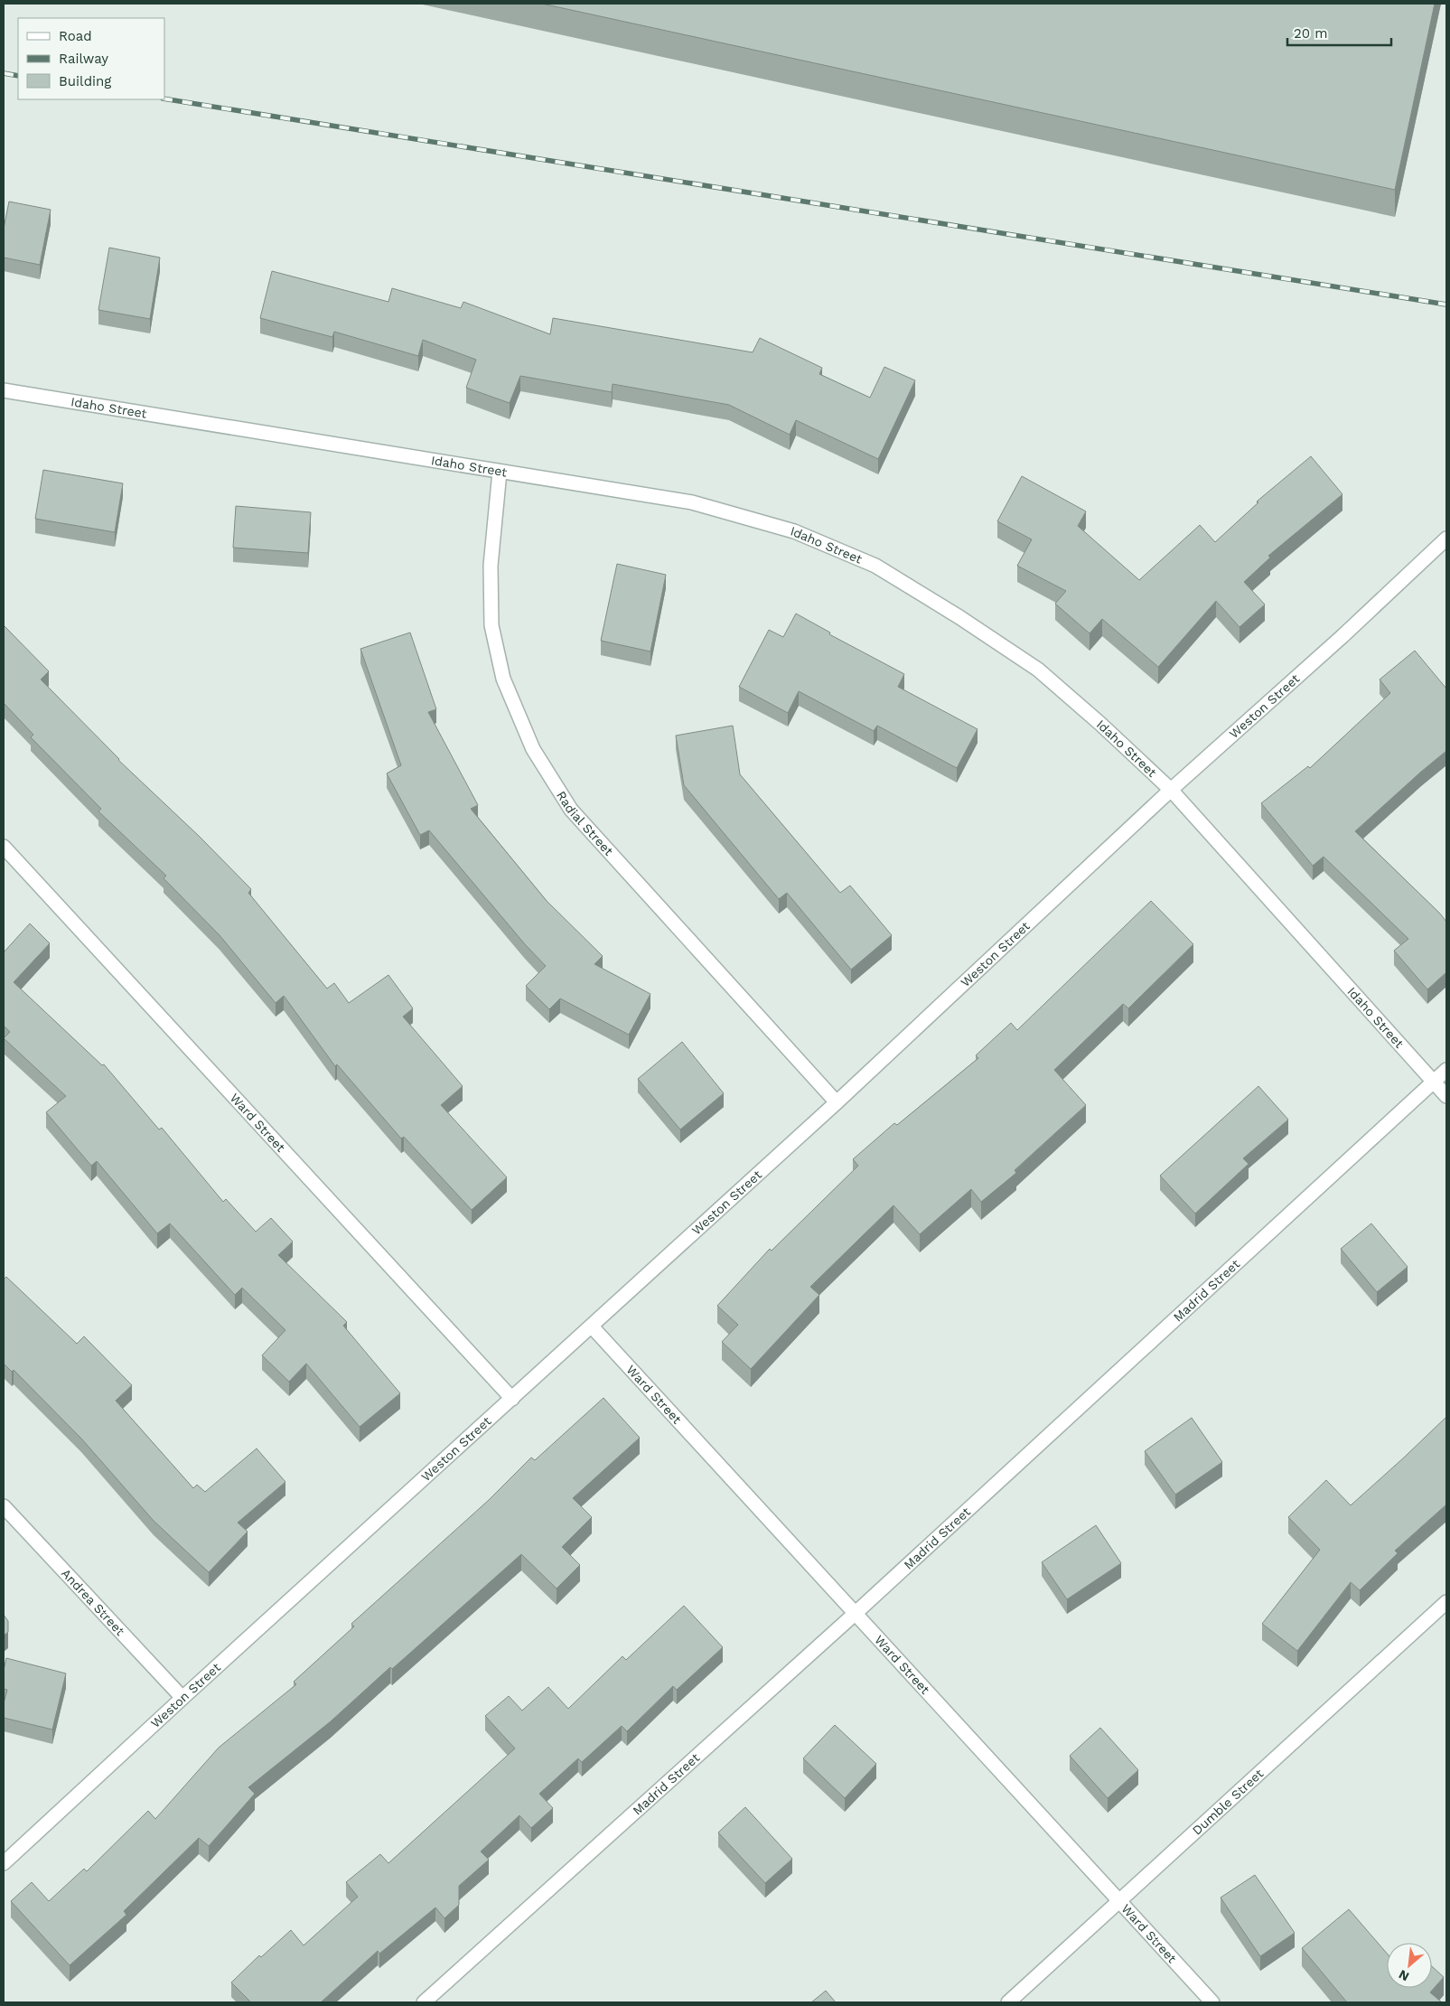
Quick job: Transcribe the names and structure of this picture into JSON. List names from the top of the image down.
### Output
{
  "streets": {
    "street": [
      "Idaho Street",
      "Weston Street",
      "Radial Street",
      "Ward Street",
      "Madrid Street",
      "Andrea Street",
      "Dumble Street"
    ]
  },
  "crossings": [
    ["Idaho Street", "Weston Street"],
    ["Idaho Street", "Radial Street"],
    ["Idaho Street", "Madrid Street"],
    ["Weston Street", "Radial Street"],
    ["Weston Street", "Ward Street"],
    ["Weston Street", "Andrea Street"],
    ["Ward Street", "Madrid Street"],
    ["Ward Street", "Dumble Street"]
  ],
  "legend": ["Road", "Railway", "Building"],
  "scale_bar": "20 m",
  "north": "bottom left"
}
